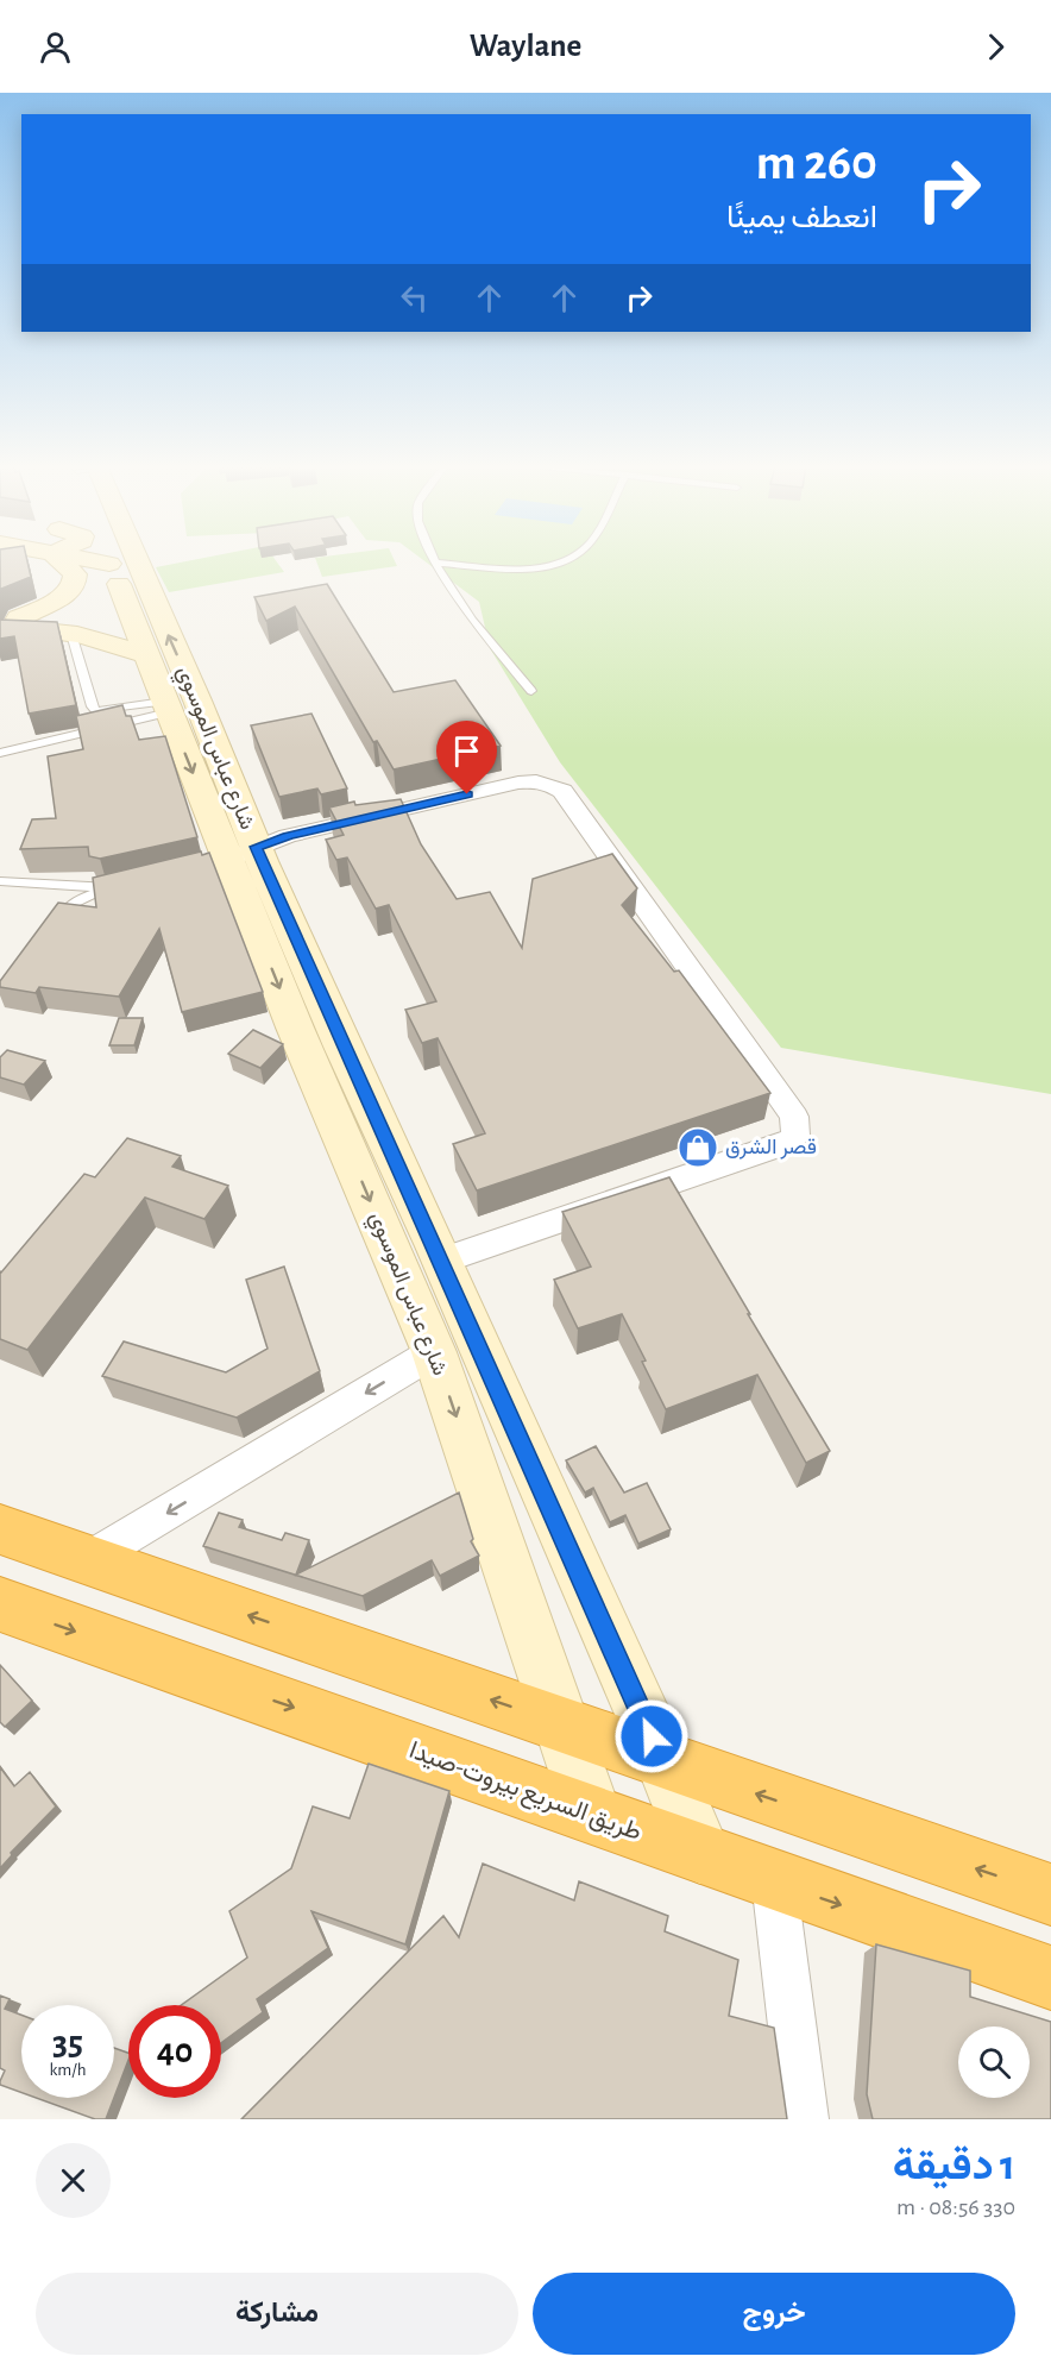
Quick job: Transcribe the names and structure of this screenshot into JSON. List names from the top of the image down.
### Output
{
  "streets": {
    "highway": ["طريق السريع بيروت-صيدا"],
    "street": ["شارع عباس الموسوي"]
  },
  "crossings": [
    ["شارع عباس الموسوي", "طريق السريع بيروت-صيدا"]
  ],
  "places": {
    "shop": ["قصر الشرق"]
  },
  "page": {
    "header": "Waylane",
    "turn": ["260 m", "انعطف يمينًا"],
    "speed": "35 km/h",
    "limit": "40",
    "heading": ["1 دقيقة", "330 m · 08:56"],
    "buttons": ["خروج", "مشاركة"]
  }
}
